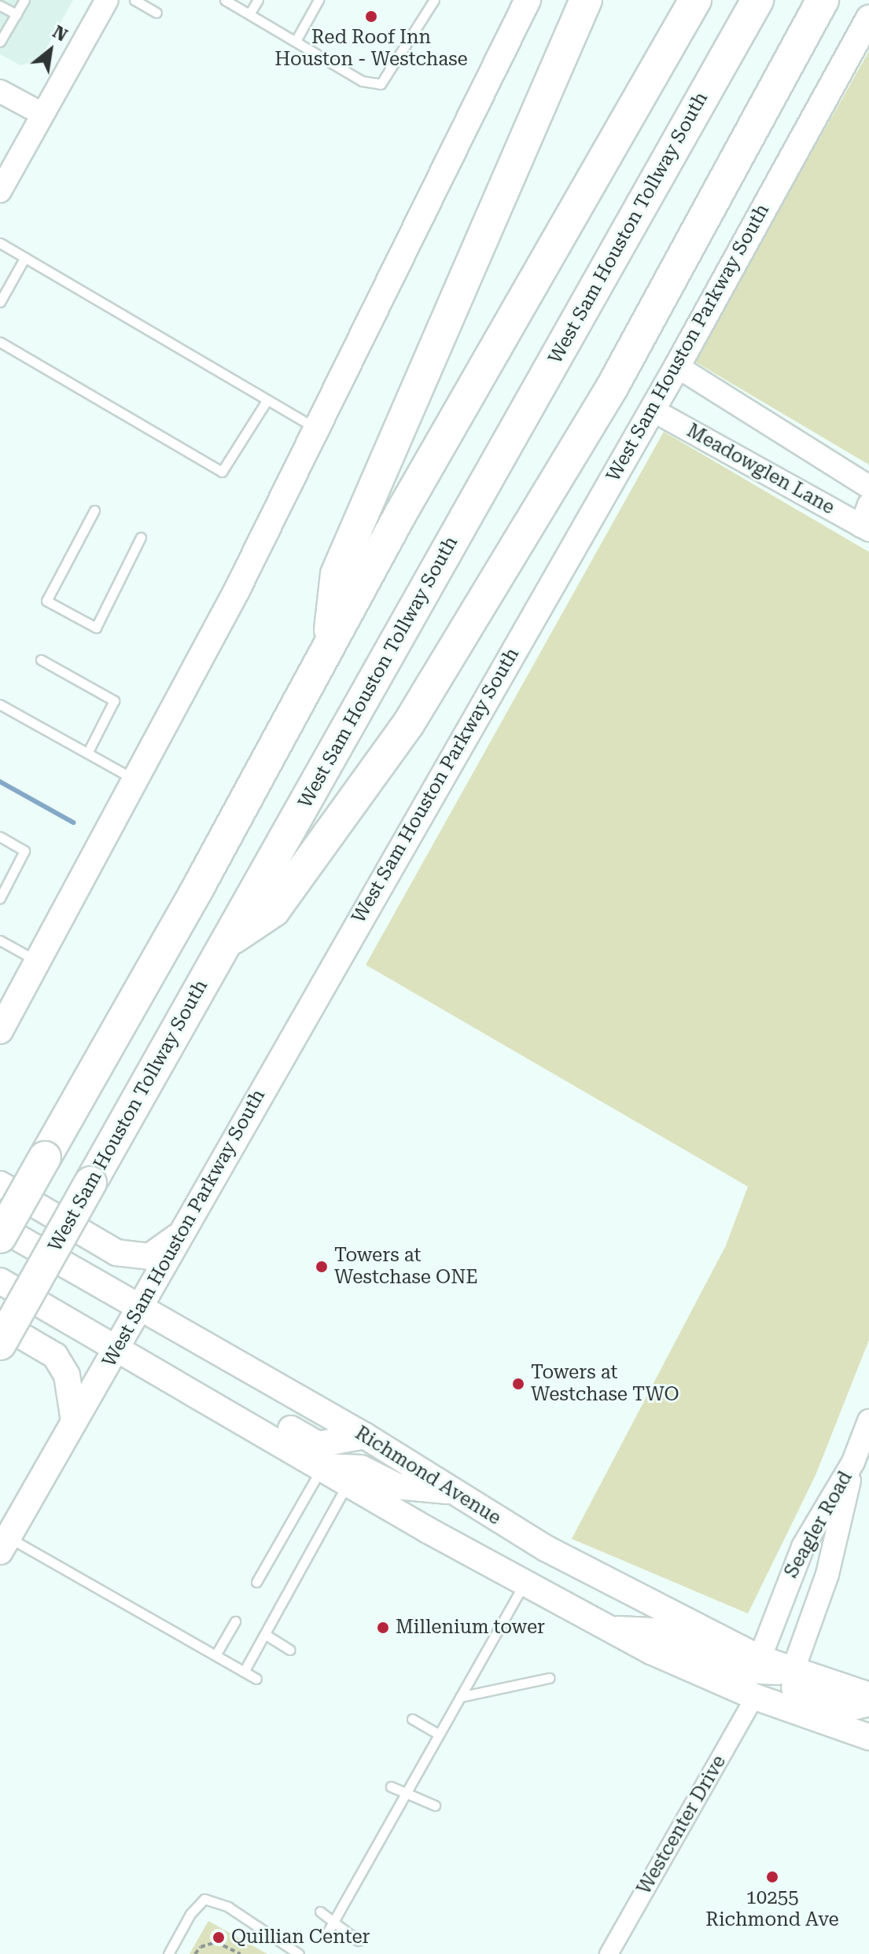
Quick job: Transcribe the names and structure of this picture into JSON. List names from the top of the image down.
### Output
{
  "streets": {
    "highway": ["West Sam Houston Tollway South"],
    "main road": ["West Sam Houston Parkway South", "Richmond Avenue"],
    "street": ["Meadowglen Lane", "Seagler Road", "Westcenter Drive"]
  },
  "crossings": [
    ["West Sam Houston Parkway South", "Meadowglen Lane"],
    ["West Sam Houston Parkway South", "Richmond Avenue"],
    ["Richmond Avenue", "Seagler Road"]
  ],
  "places": [
    "Red Roof Inn Houston - Westchase",
    "Towers at Westchase ONE",
    "Towers at Westchase TWO",
    "Millenium tower",
    "10255 Richmond Ave",
    "Quillian Center"
  ],
  "north": "top right"
}
